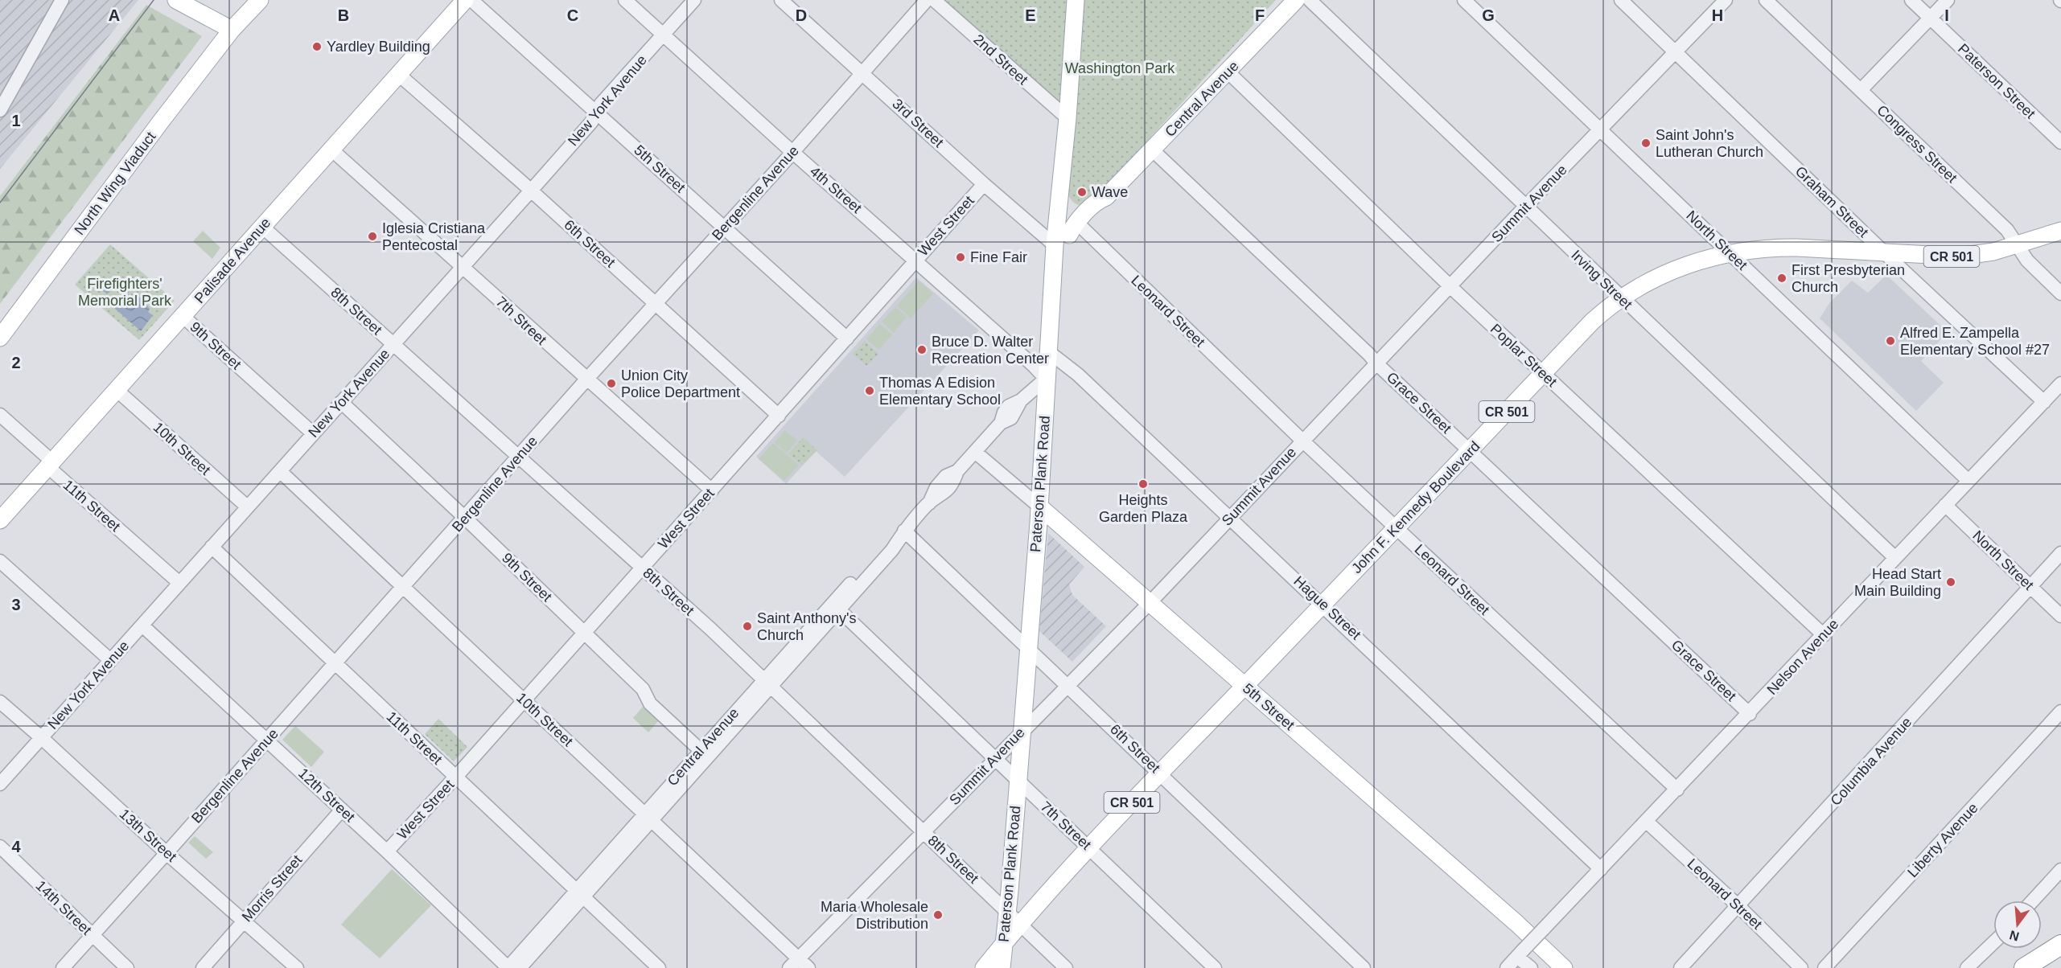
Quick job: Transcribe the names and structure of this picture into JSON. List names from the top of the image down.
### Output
{
  "streets": {
    "main road": [
      "Central Avenue",
      "5th Street",
      "North Wing Viaduct",
      "CR 501",
      "Palisade Avenue",
      "Paterson Plank Road",
      "John F. Kennedy Boulevard"
    ],
    "street": [
      "2nd Street",
      "Paterson Street",
      "New York Avenue",
      "3rd Street",
      "Congress Street",
      "4th Street",
      "Bergenline Avenue",
      "Graham Street",
      "Summit Avenue",
      "West Street",
      "North Street",
      "6th Street",
      "Irving Street",
      "8th Street",
      "Leonard Street",
      "7th Street",
      "9th Street",
      "Poplar Street",
      "Grace Street",
      "10th Street",
      "11th Street",
      "Hague Street",
      "Nelson Avenue",
      "Columbia Avenue",
      "12th Street",
      "13th Street",
      "Liberty Avenue",
      "Morris Street",
      "14th Street"
    ]
  },
  "crossings": [
    ["2nd Street", "Paterson Plank Road"],
    ["Central Avenue", "3rd Street"],
    ["Central Avenue", "5th Street"],
    ["Central Avenue", "4th Street"],
    ["Central Avenue", "6th Street"],
    ["Central Avenue", "8th Street"],
    ["Central Avenue", "Leonard Street"],
    ["Central Avenue", "7th Street"],
    ["Central Avenue", "9th Street"],
    ["Central Avenue", "Poplar Street"],
    ["Central Avenue", "Grace Street"],
    ["Central Avenue", "10th Street"],
    ["Central Avenue", "Paterson Plank Road"],
    ["Central Avenue", "11th Street"],
    ["Central Avenue", "12th Street"],
    ["New York Avenue", "5th Street"],
    ["New York Avenue", "4th Street"],
    ["New York Avenue", "6th Street"],
    ["New York Avenue", "8th Street"],
    ["New York Avenue", "7th Street"],
    ["New York Avenue", "9th Street"],
    ["New York Avenue", "10th Street"],
    ["New York Avenue", "11th Street"],
    ["New York Avenue", "12th Street"],
    ["New York Avenue", "13th Street"],
    ["3rd Street", "Bergenline Avenue"],
    ["3rd Street", "West Street"],
    ["3rd Street", "Paterson Plank Road"],
    ["Congress Street", "John F. Kennedy Boulevard"],
    ["5th Street", "Bergenline Avenue"],
    ["5th Street", "Summit Avenue"],
    ["5th Street", "West Street"],
    ["5th Street", "Paterson Plank Road"],
    ["5th Street", "John F. Kennedy Boulevard"],
    ["4th Street", "Bergenline Avenue"],
    ["4th Street", "West Street"],
    ["4th Street", "Paterson Plank Road"],
    ["Bergenline Avenue", "6th Street"],
    ["Bergenline Avenue", "8th Street"],
    ["Bergenline Avenue", "7th Street"],
    ["Bergenline Avenue", "9th Street"],
    ["Bergenline Avenue", "10th Street"],
    ["Bergenline Avenue", "11th Street"],
    ["Bergenline Avenue", "12th Street"],
    ["Bergenline Avenue", "13th Street"],
    ["Bergenline Avenue", "14th Street"],
    ["Graham Street", "Summit Avenue"],
    ["Graham Street", "John F. Kennedy Boulevard"],
    ["Graham Street", "Nelson Avenue"],
    ["Summit Avenue", "North Street"],
    ["Summit Avenue", "6th Street"],
    ["Summit Avenue", "Irving Street"],
    ["Summit Avenue", "8th Street"],
    ["Summit Avenue", "Leonard Street"],
    ["Summit Avenue", "7th Street"],
    ["Summit Avenue", "Poplar Street"],
    ["Summit Avenue", "Grace Street"],
    ["Summit Avenue", "10th Street"],
    ["Summit Avenue", "Paterson Plank Road"],
    ["Summit Avenue", "Hague Street"],
    ["West Street", "6th Street"],
    ["West Street", "8th Street"],
    ["West Street", "7th Street"],
    ["West Street", "9th Street"],
    ["West Street", "10th Street"],
    ["West Street", "11th Street"],
    ["West Street", "12th Street"],
    ["North Street", "John F. Kennedy Boulevard"],
    ["North Street", "Nelson Avenue"],
    ["North Street", "Columbia Avenue"],
    ["6th Street", "Palisade Avenue"],
    ["6th Street", "Paterson Plank Road"],
    ["6th Street", "John F. Kennedy Boulevard"],
    ["Palisade Avenue", "8th Street"],
    ["Palisade Avenue", "7th Street"],
    ["Palisade Avenue", "9th Street"],
    ["Palisade Avenue", "10th Street"],
    ["Palisade Avenue", "11th Street"],
    ["Irving Street", "John F. Kennedy Boulevard"],
    ["Irving Street", "Nelson Avenue"],
    ["8th Street", "Paterson Plank Road"],
    ["8th Street", "John F. Kennedy Boulevard"],
    ["Leonard Street", "John F. Kennedy Boulevard"],
    ["Leonard Street", "Nelson Avenue"],
    ["Leonard Street", "Columbia Avenue"],
    ["7th Street", "Paterson Plank Road"],
    ["7th Street", "John F. Kennedy Boulevard"],
    ["Poplar Street", "John F. Kennedy Boulevard"],
    ["Poplar Street", "Nelson Avenue"],
    ["Grace Street", "John F. Kennedy Boulevard"],
    ["Grace Street", "Nelson Avenue"],
    ["Paterson Plank Road", "John F. Kennedy Boulevard"],
    ["Paterson Plank Road", "Hague Street"],
    ["John F. Kennedy Boulevard", "Hague Street"],
    ["Hague Street", "Nelson Avenue"],
    ["12th Street", "Morris Street"],
    ["13th Street", "Morris Street"]
  ],
  "parks": ["Washington Park", "Firefighters' Memorial Park"],
  "places": [
    "Yardley Building",
    "Saint John's Lutheran Church",
    "Wave",
    "Iglesia Cristiana Pentecostal",
    "Fine Fair",
    "First Presbyterian Church",
    "Alfred E. Zampella Elementary School #27",
    "Bruce D. Walter Recreation Center",
    "Union City Police Department",
    "Thomas A Edision Elementary School",
    "Heights Garden Plaza",
    "Head Start Main Building",
    "Saint Anthony's Church",
    "Maria Wholesale Distribution"
  ],
  "north": "bottom",
  "grid": {
    "columns": [
      "A",
      "B",
      "C",
      "D",
      "E",
      "F",
      "G",
      "H",
      "I"
    ],
    "rows": [
      "1",
      "2",
      "3",
      "4"
    ]
  }
}
